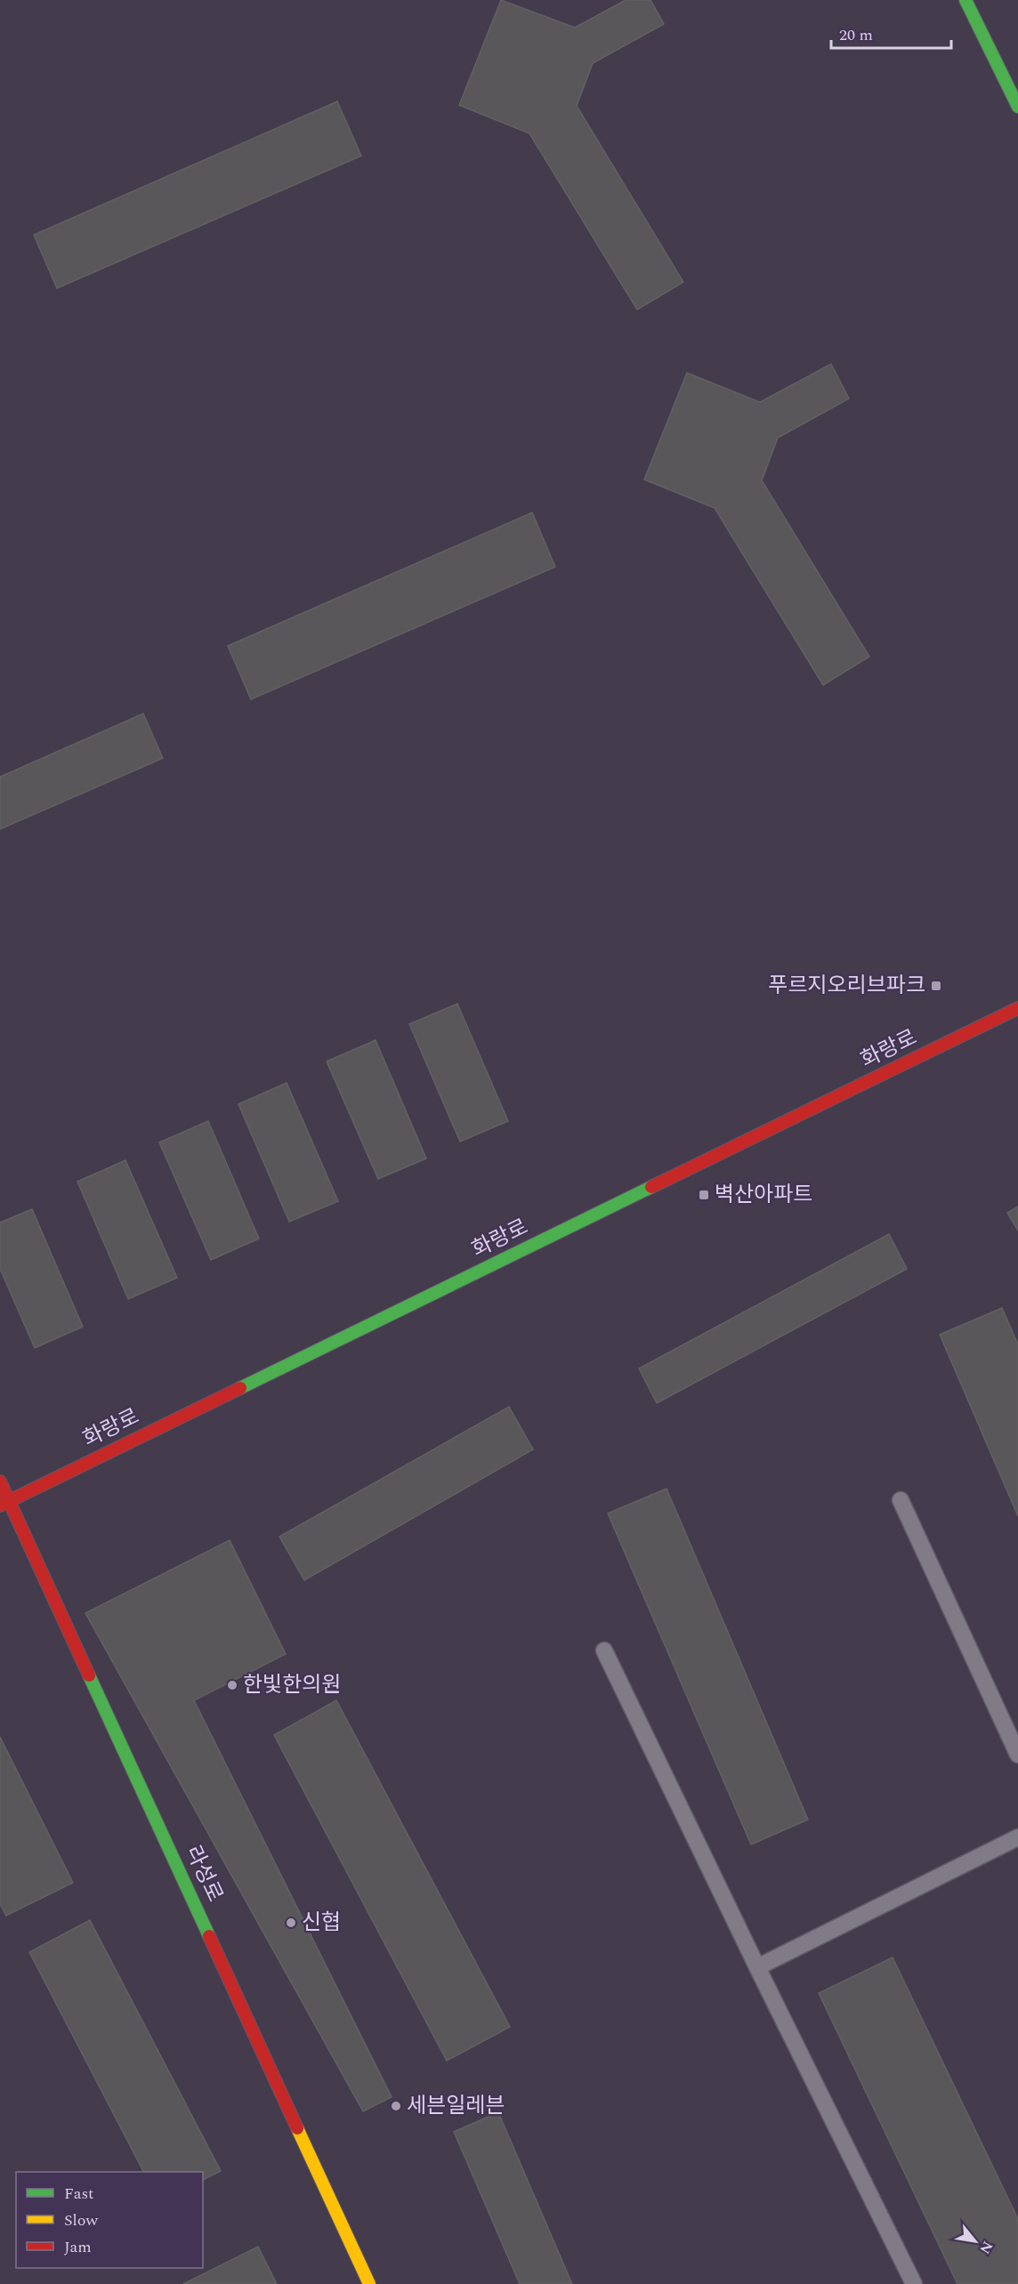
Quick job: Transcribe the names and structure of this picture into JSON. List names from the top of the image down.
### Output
{
  "streets": {
    "street": ["화랑로", "라성로"]
  },
  "crossings": [
    ["화랑로", "라성로"]
  ],
  "places": {
    "transit": ["푸르지오리브파크", "벽산아파트"],
    "other": ["한빛한의원", "신협", "세븐일레븐"]
  },
  "legend": ["Fast", "Slow", "Jam"],
  "scale_bar": "20 m",
  "north": "bottom right"
}
